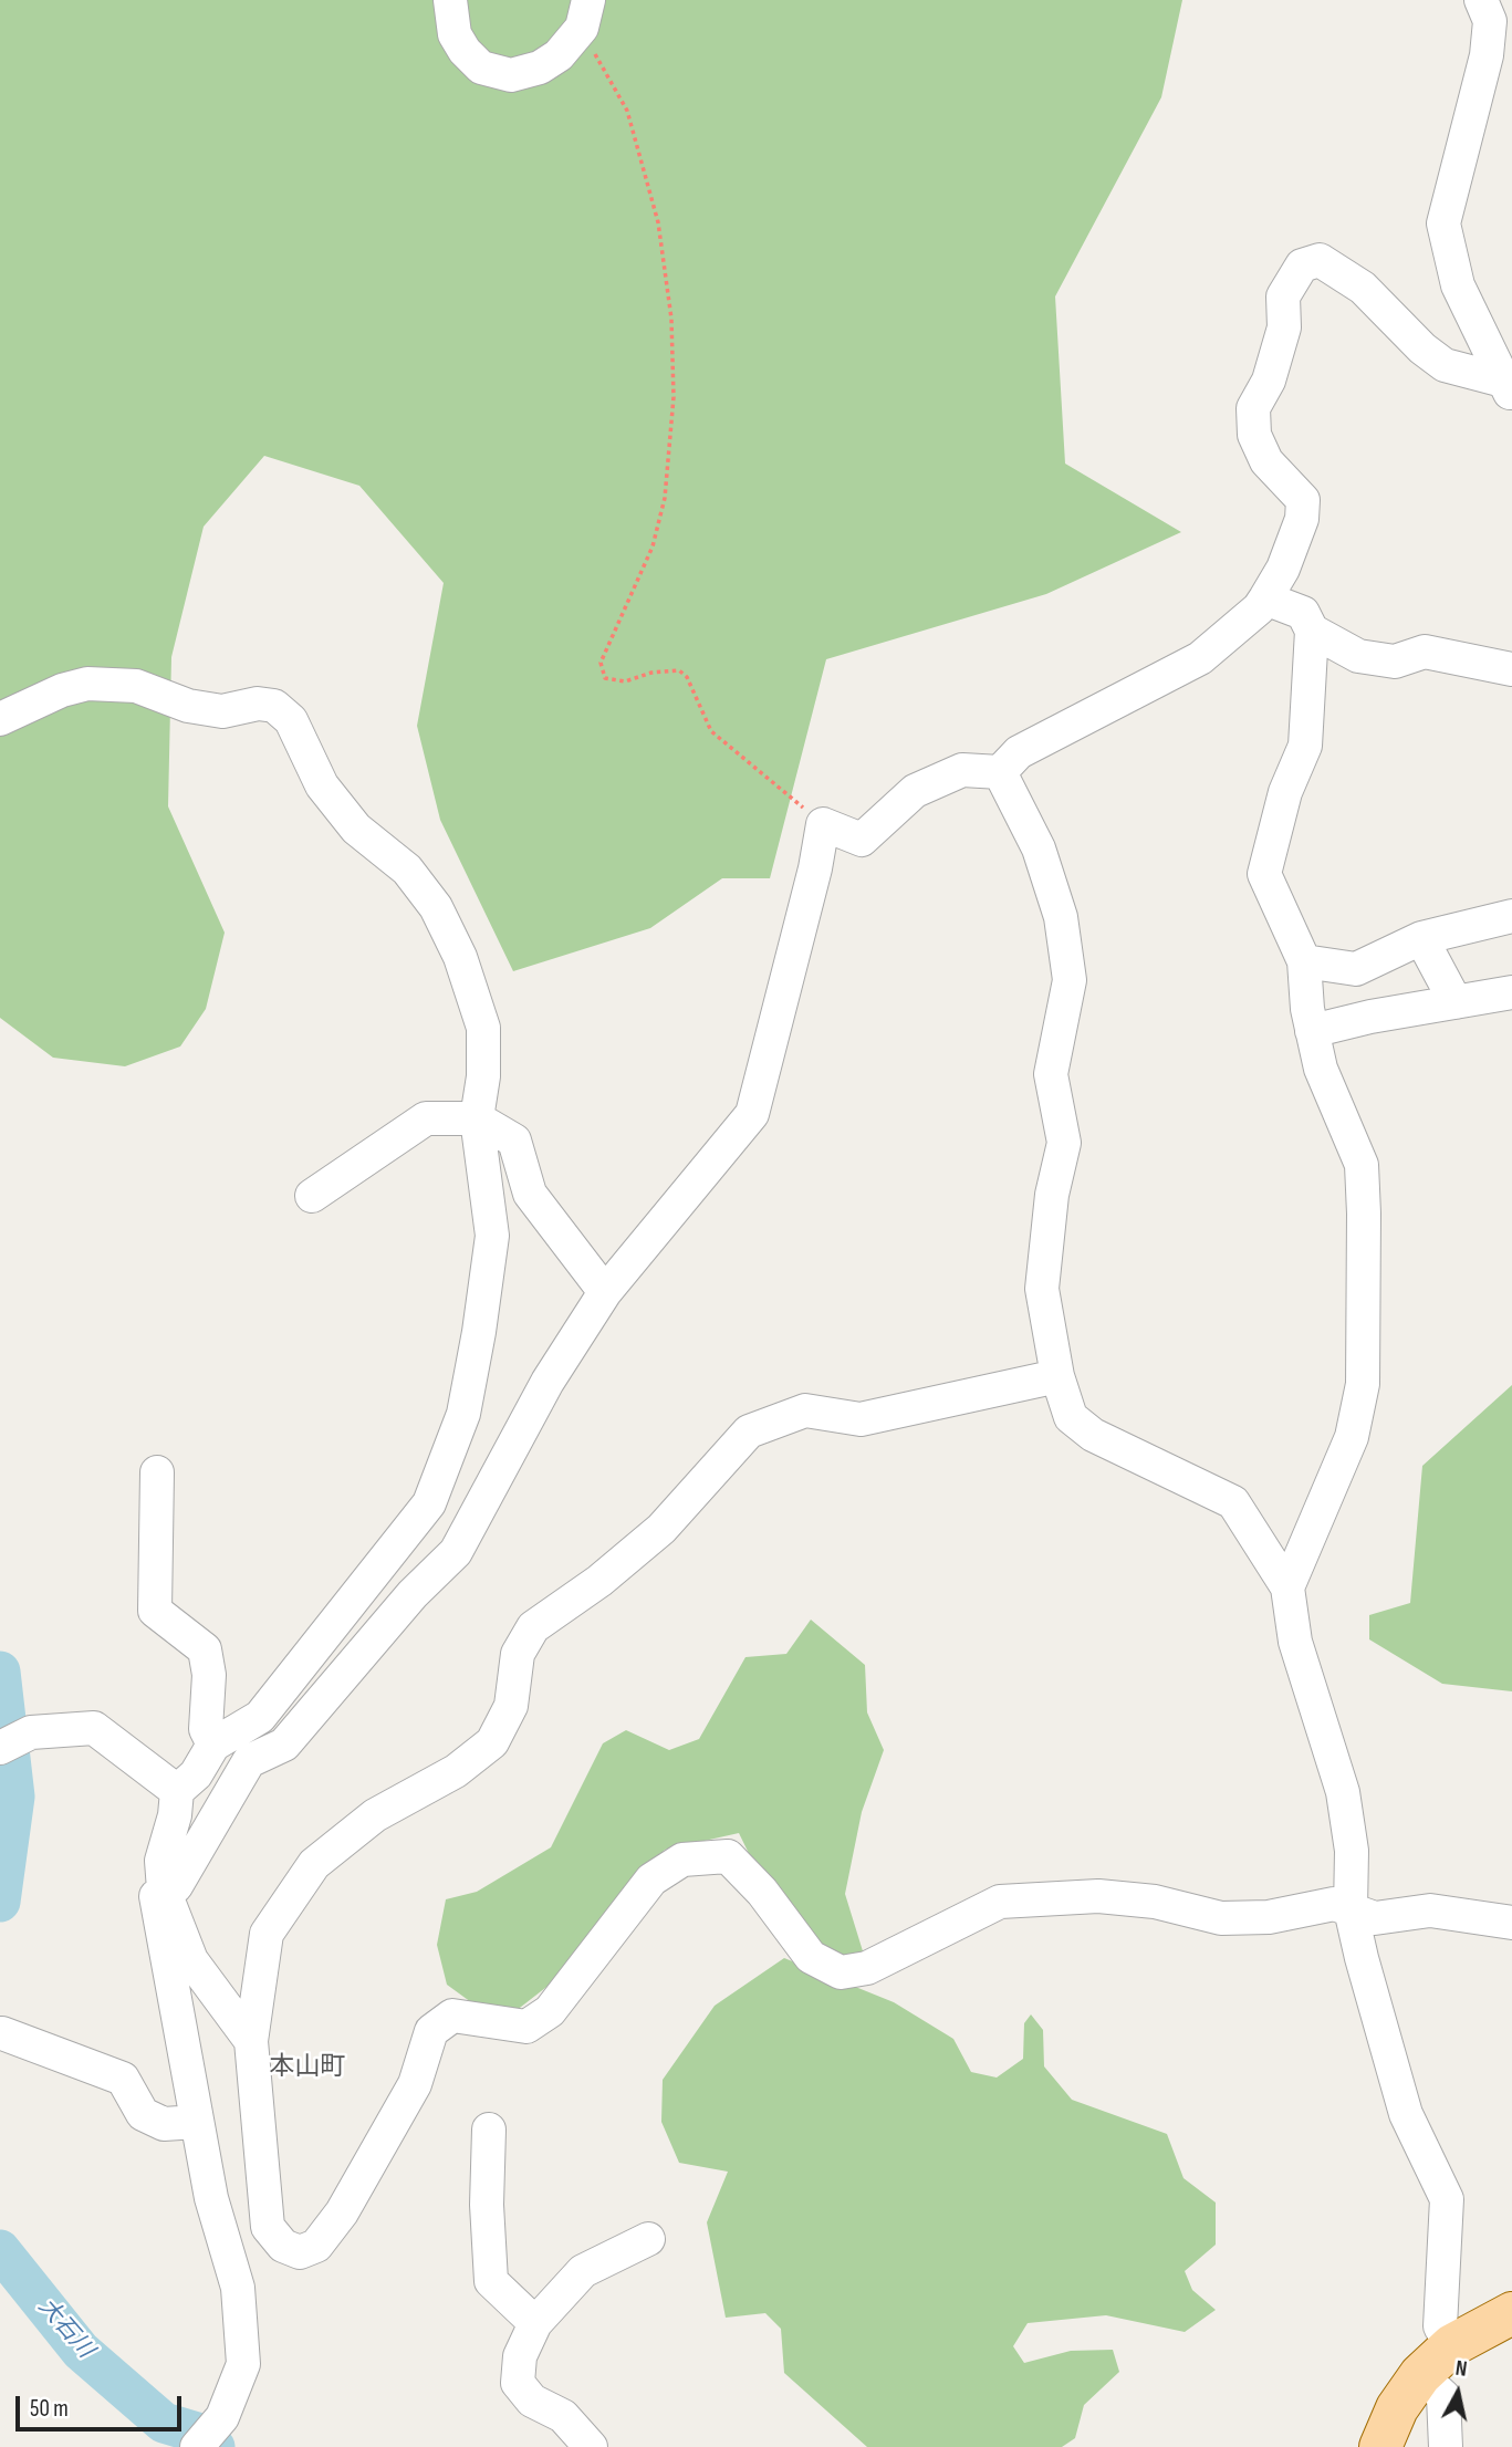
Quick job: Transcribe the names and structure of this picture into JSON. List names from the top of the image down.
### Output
{
  "districts": ["本山町"],
  "water": ["大石川"],
  "scale_bar": "50 m",
  "north": "top"
}
